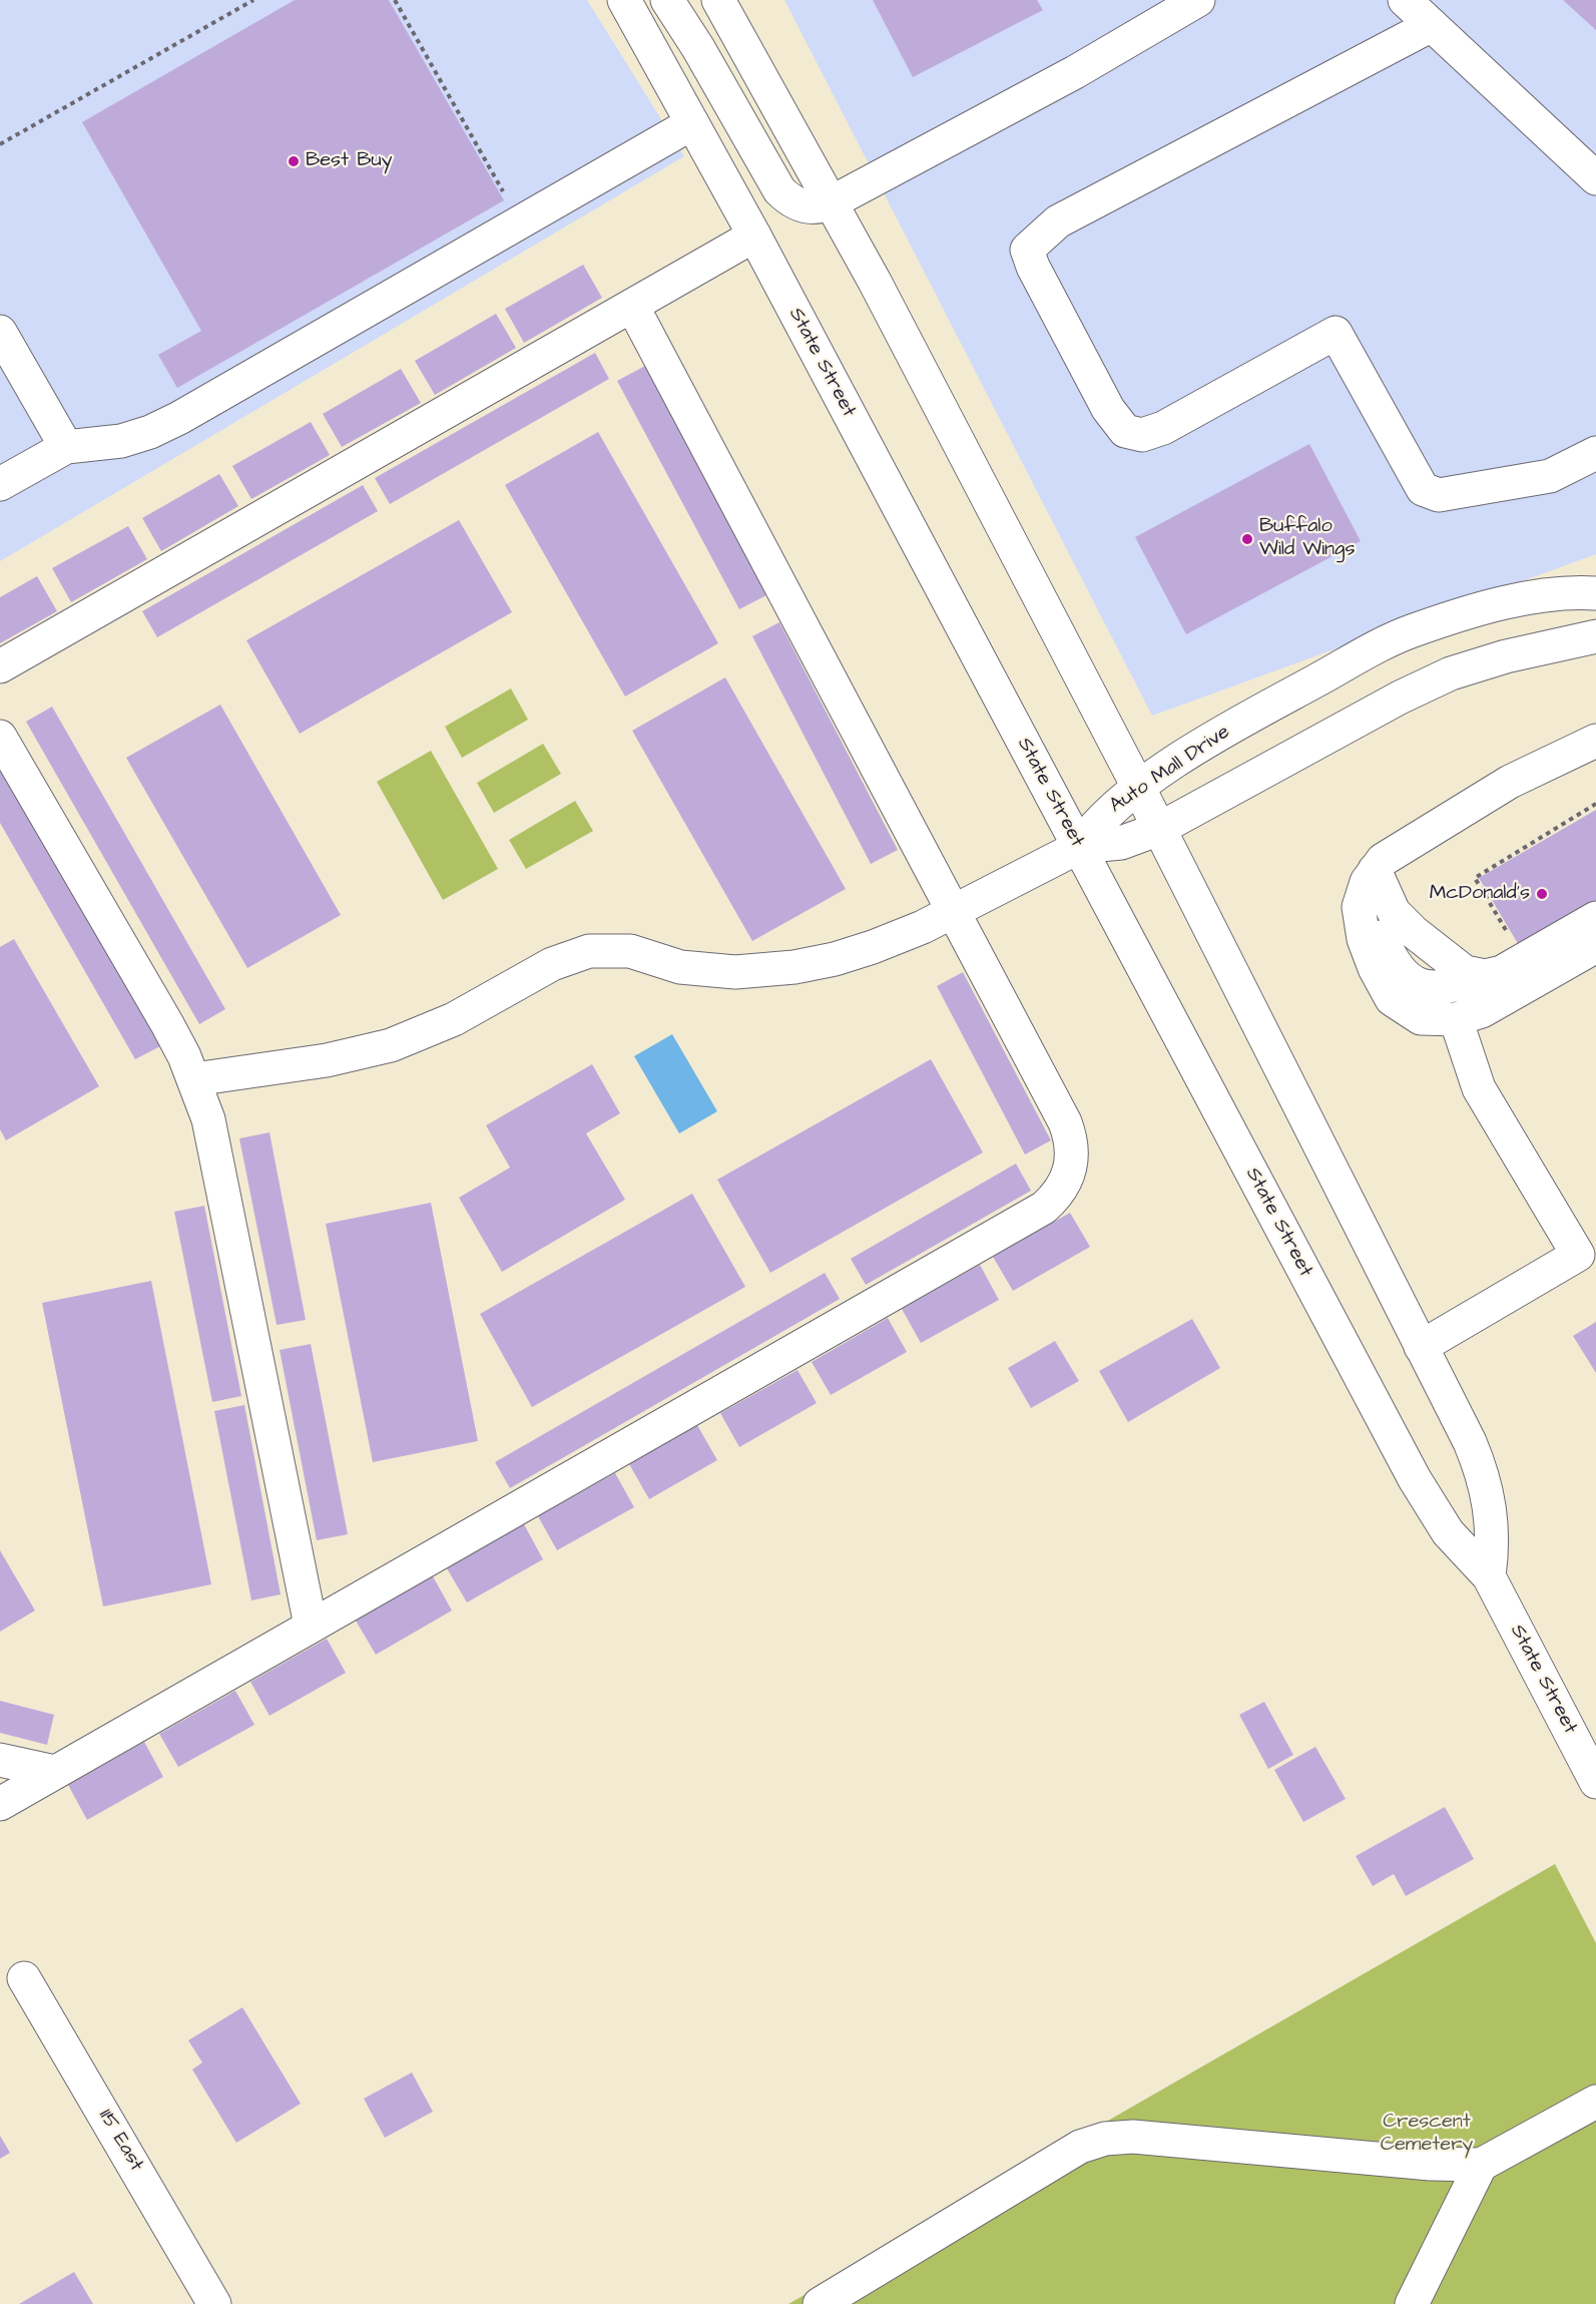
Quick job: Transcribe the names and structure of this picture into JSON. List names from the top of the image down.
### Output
{
  "streets": {
    "main road": ["State Street", "Auto Mall Drive", "115 East"]
  },
  "crossings": [
    ["State Street", "Auto Mall Drive"]
  ],
  "parks": ["Crescent Cemetery"],
  "places": ["Best Buy", "Buffalo Wild Wings", "McDonald's"]
}
